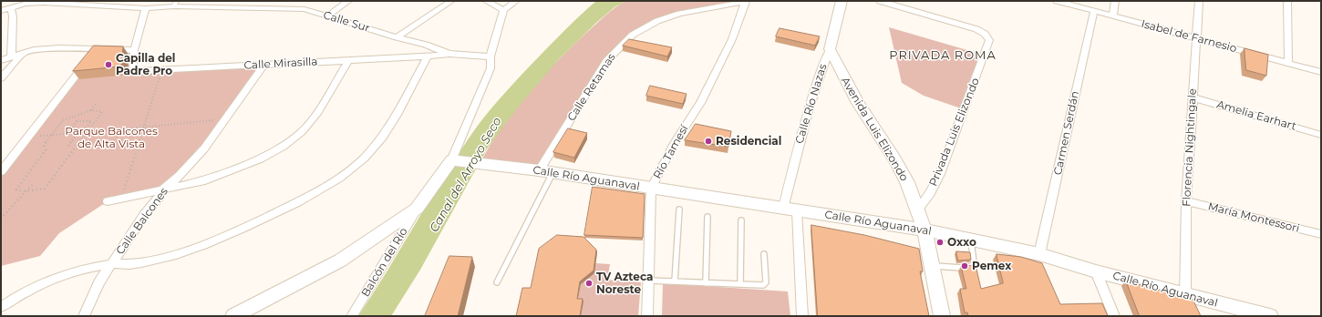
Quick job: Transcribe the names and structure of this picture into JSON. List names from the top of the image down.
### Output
{
  "streets": {
    "street": [
      "Calle Sur",
      "Isabel de Farnesio",
      "Calle Mirasilla",
      "Calle Retamas",
      "Calle Río Nazas",
      "Amelia Earhart",
      "Avenida Luis Elizondo",
      "Privada Luis Elizondo",
      "Carmen Serdán",
      "Florencia Nightingale",
      "Río Tamesí",
      "Calle Río Aguanaval",
      "María Montessori",
      "Calle Balcones",
      "Balcón del Río"
    ]
  },
  "crossings": [
    ["Calle Sur", "Calle Mirasilla"],
    ["Isabel de Farnesio", "Carmen Serdán"],
    ["Isabel de Farnesio", "Florencia Nightingale"],
    ["Calle Mirasilla", "Calle Balcones"],
    ["Calle Retamas", "Río Tamesí"],
    ["Calle Retamas", "Calle Río Aguanaval"],
    ["Calle Río Nazas", "Avenida Luis Elizondo"],
    ["Calle Río Nazas", "Calle Río Aguanaval"],
    ["Amelia Earhart", "Florencia Nightingale"],
    ["Avenida Luis Elizondo", "Privada Luis Elizondo"],
    ["Avenida Luis Elizondo", "Calle Río Aguanaval"],
    ["Carmen Serdán", "Calle Río Aguanaval"],
    ["Florencia Nightingale", "Calle Río Aguanaval"],
    ["Florencia Nightingale", "María Montessori"],
    ["Río Tamesí", "Calle Río Aguanaval"]
  ],
  "districts": ["PRIVADA ROMA"],
  "water": ["Canal del Arroyo Seco"],
  "parks": ["Parque Balcones de Alta Vista"],
  "places": [
    "Capilla del Padre Pro",
    "Residencial",
    "Oxxo",
    "Pemex",
    "TV Azteca Noreste"
  ]
}
